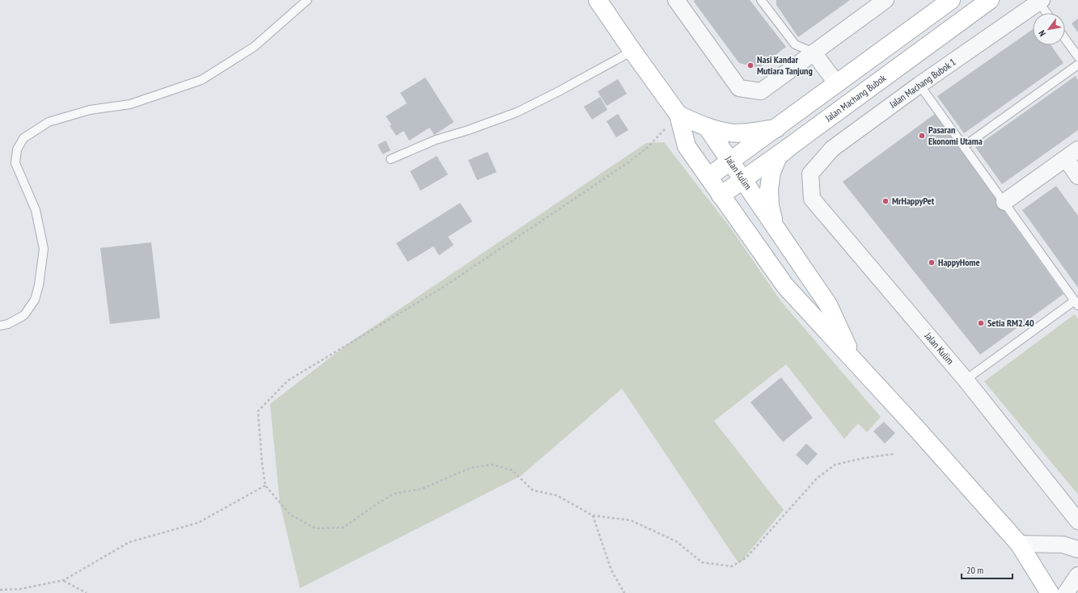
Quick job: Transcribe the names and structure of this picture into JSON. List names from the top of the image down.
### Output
{
  "streets": {
    "main road": ["Jalan Machang Bubok", "Jalan Kulim"],
    "street": ["Jalan Machang Bubok 1"]
  },
  "crossings": [
    ["Jalan Machang Bubok 1", "Jalan Kulim"],
    ["Jalan Machang Bubok", "Jalan Kulim"]
  ],
  "places": [
    "Nasi Kandar Mutiara Tanjung",
    "Pasaran Ekonomi Utama",
    "MrHappyPet",
    "HappyHome",
    "Setia RM2.40"
  ],
  "scale_bar": "20 m",
  "north": "bottom left"
}
